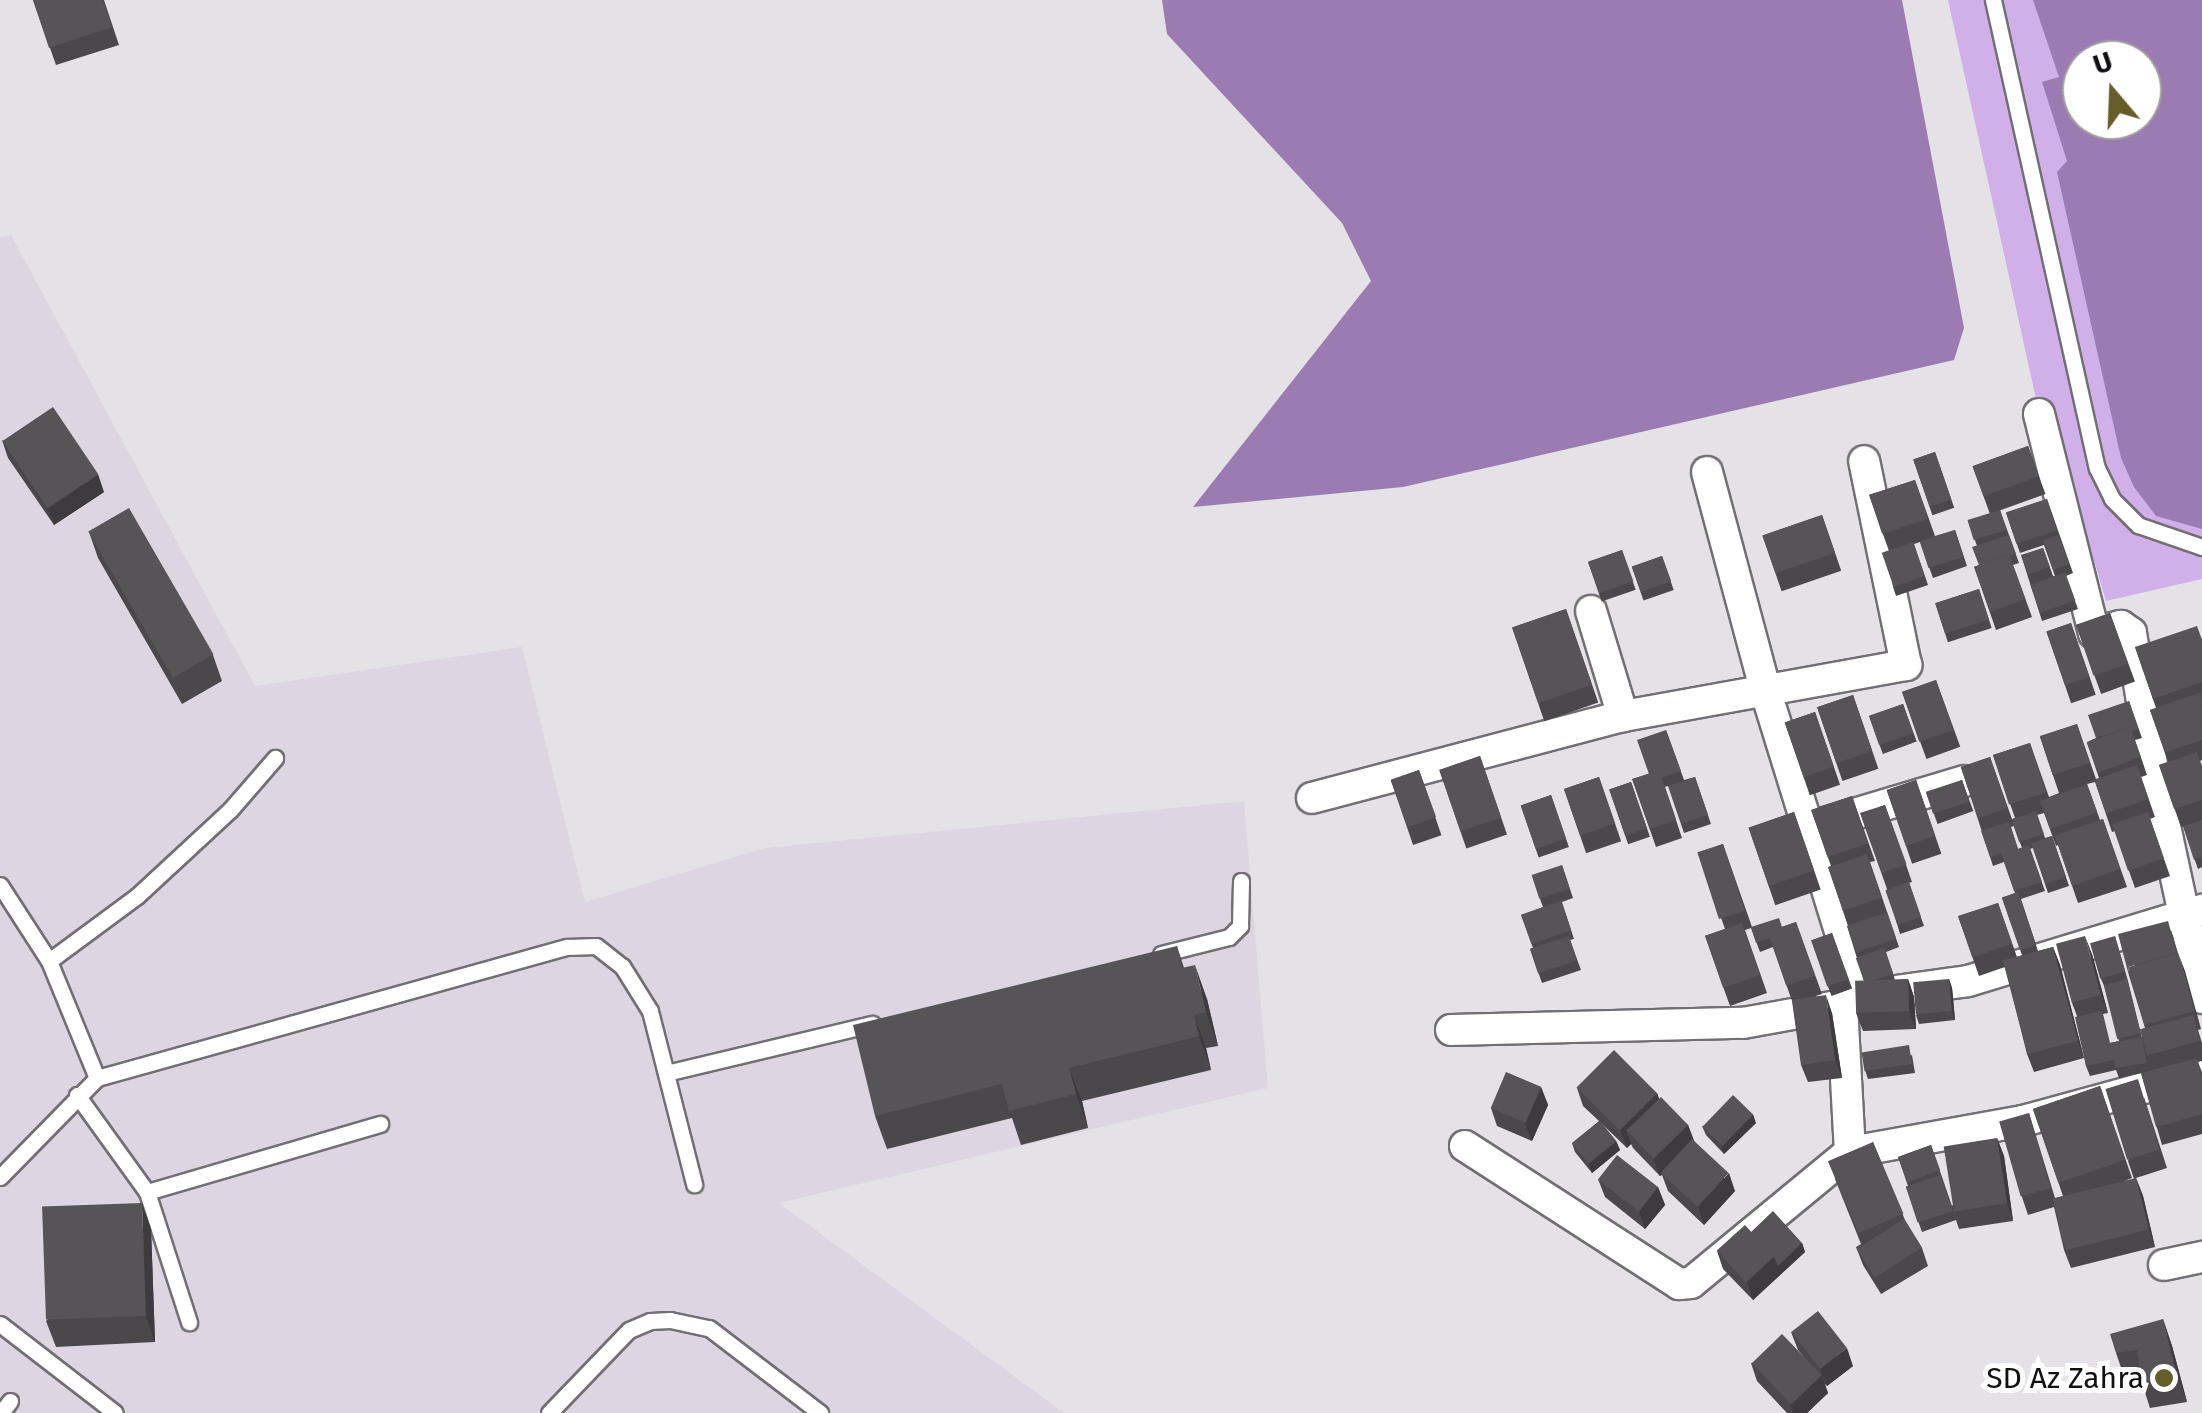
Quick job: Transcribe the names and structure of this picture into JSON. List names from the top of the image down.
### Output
{
  "places": ["SD Az Zahra"],
  "north": "top"
}
